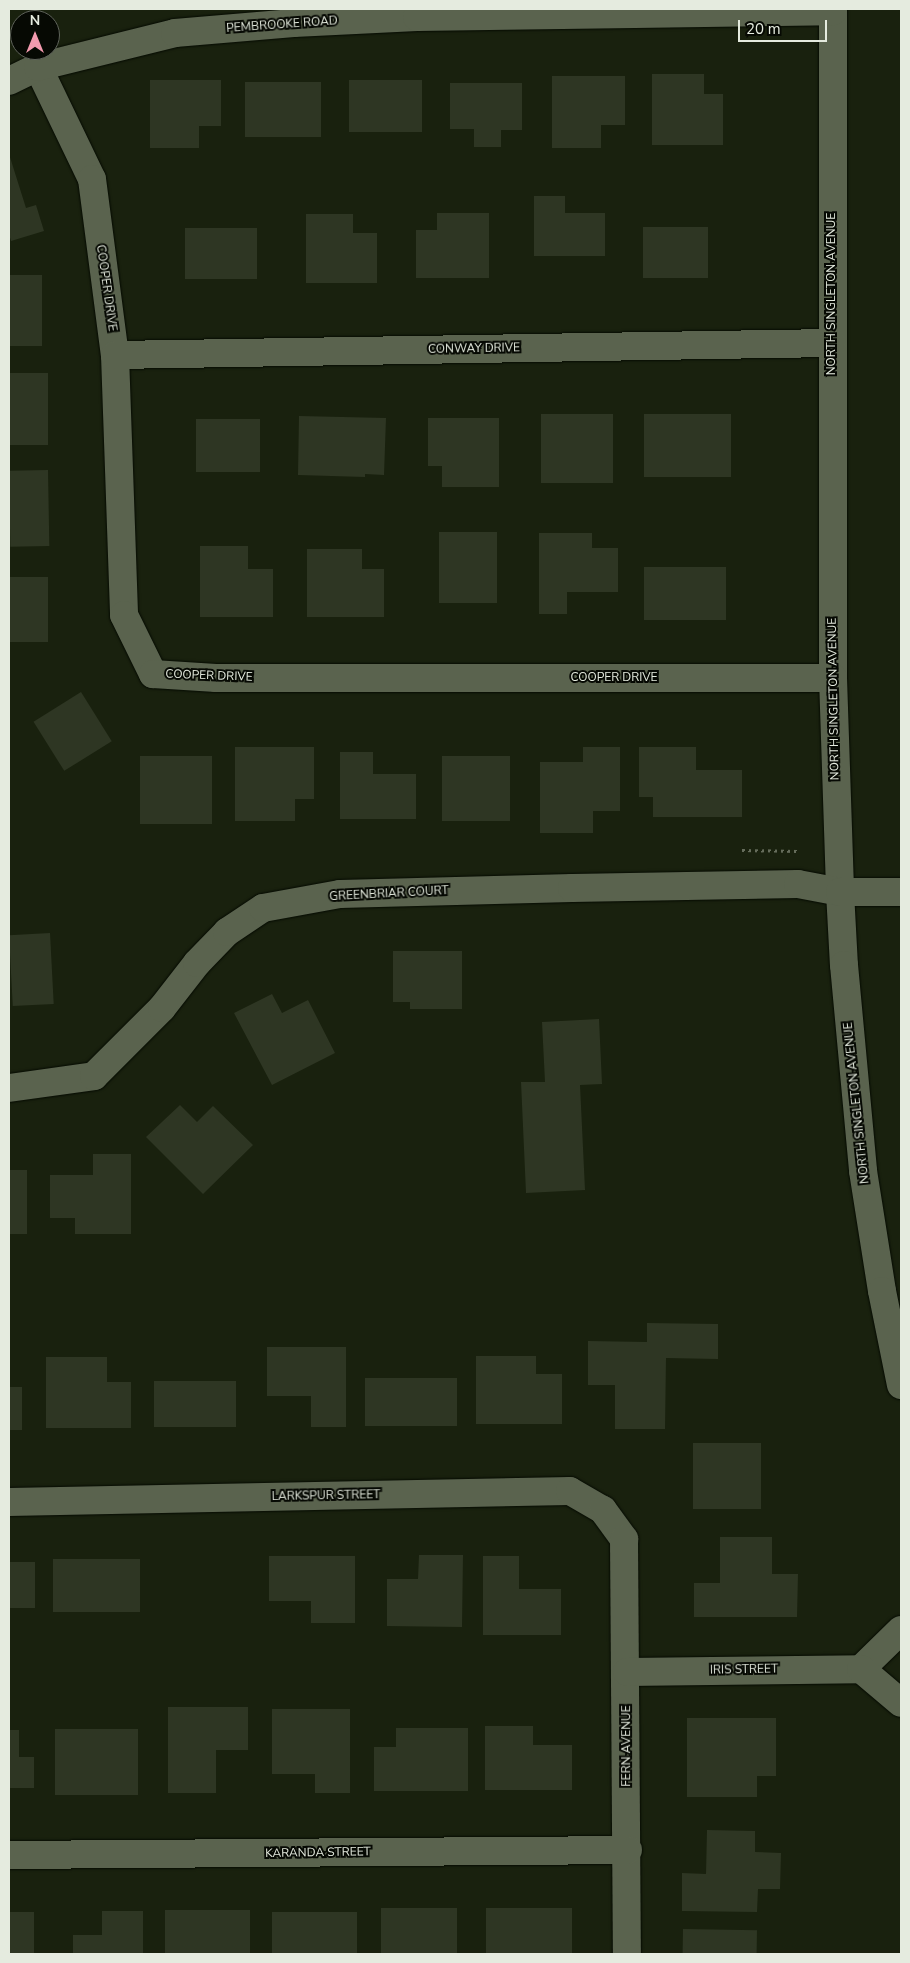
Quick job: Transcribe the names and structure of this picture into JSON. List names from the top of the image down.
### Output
{
  "streets": {
    "street": [
      "PEMBROOKE ROAD",
      "COOPER DRIVE",
      "NORTH SINGLETON AVENUE",
      "CONWAY DRIVE",
      "GREENBRIAR COURT",
      "LARKSPUR STREET",
      "IRIS STREET",
      "FERN AVENUE",
      "KARANDA STREET"
    ]
  },
  "crossings": [
    ["PEMBROOKE ROAD", "COOPER DRIVE"],
    ["PEMBROOKE ROAD", "NORTH SINGLETON AVENUE"],
    ["COOPER DRIVE", "NORTH SINGLETON AVENUE"],
    ["COOPER DRIVE", "CONWAY DRIVE"],
    ["NORTH SINGLETON AVENUE", "CONWAY DRIVE"],
    ["NORTH SINGLETON AVENUE", "GREENBRIAR COURT"],
    ["LARKSPUR STREET", "FERN AVENUE"],
    ["IRIS STREET", "FERN AVENUE"],
    ["FERN AVENUE", "KARANDA STREET"]
  ],
  "scale_bar": "20 m",
  "north": "top"
}
